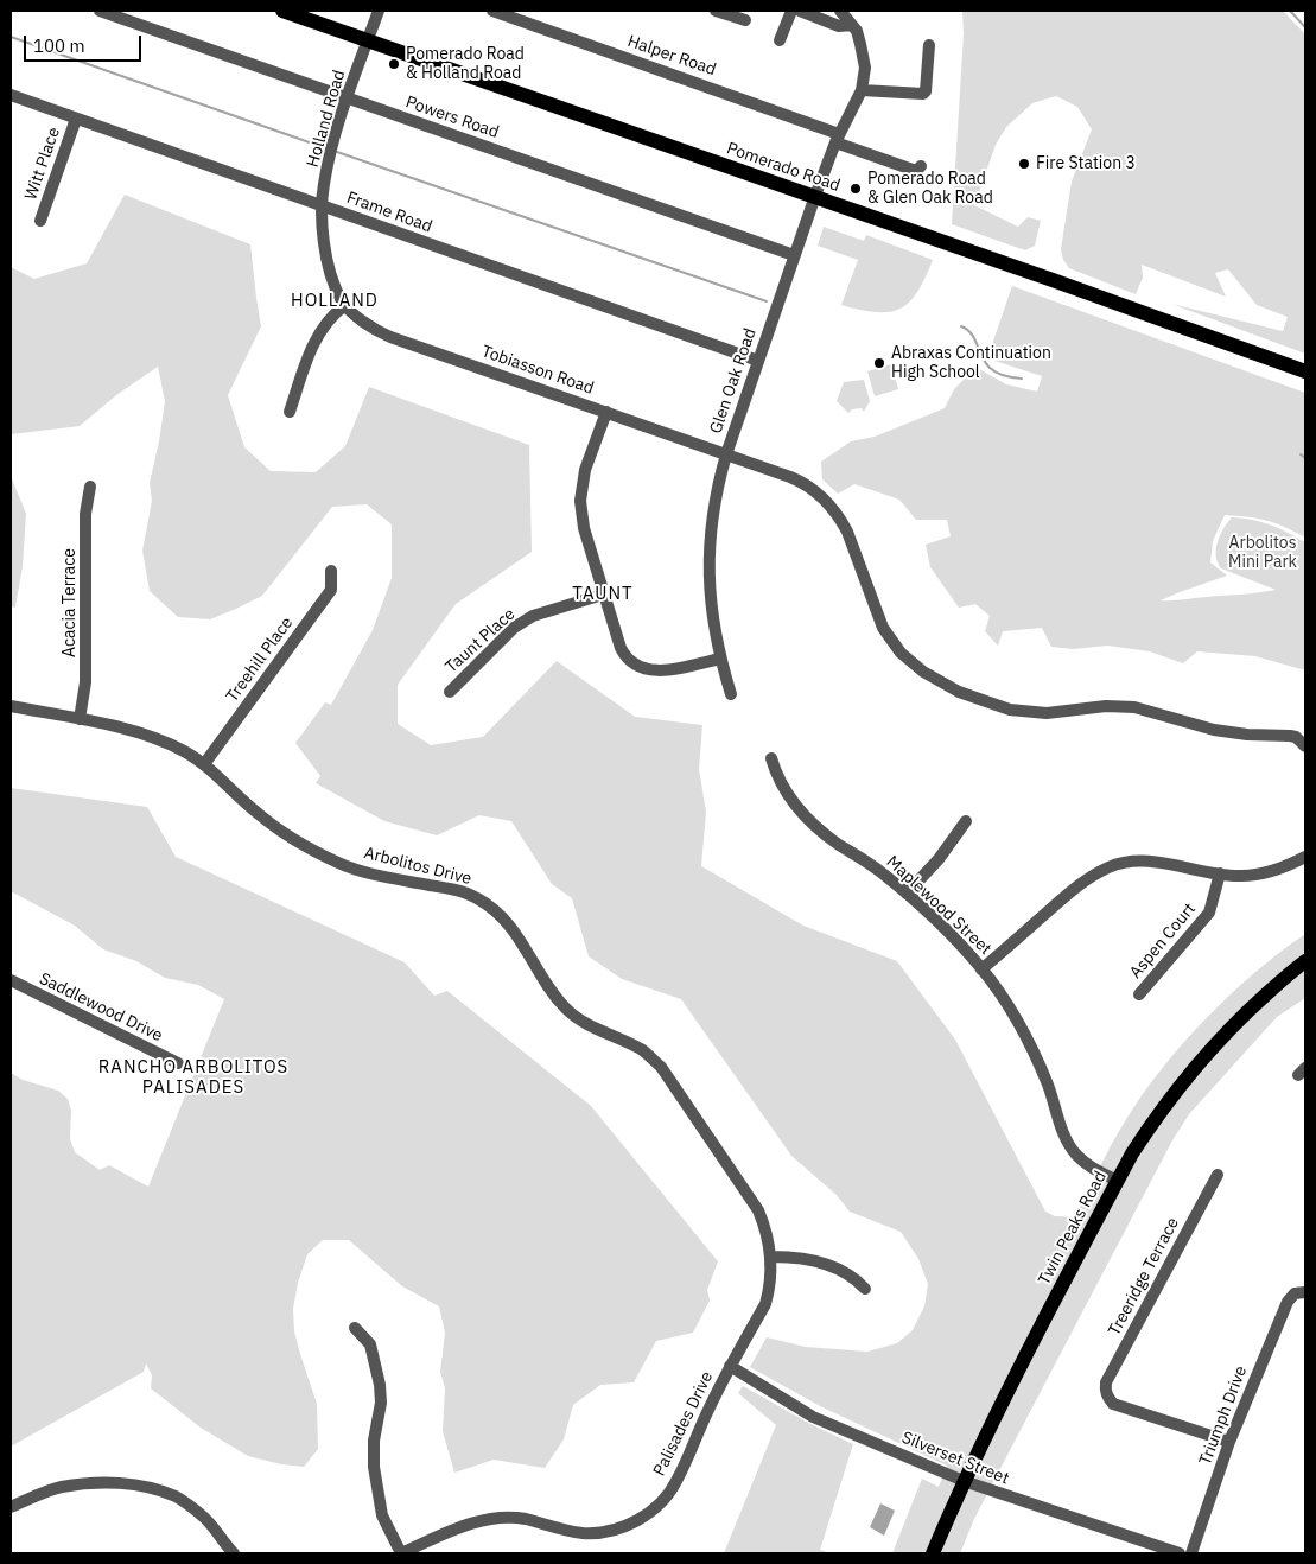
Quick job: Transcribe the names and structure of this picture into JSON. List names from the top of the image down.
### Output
{
  "streets": {
    "main road": ["Pomerado Road", "Twin Peaks Road"],
    "street": [
      "Halper Road",
      "Powers Road",
      "Holland Road",
      "Witt Place",
      "Frame Road",
      "Tobiasson Road",
      "Glen Oak Road",
      "Acacia Terrace",
      "Taunt Place",
      "Treehill Place",
      "Arbolitos Drive",
      "Maplewood Street",
      "Aspen Court",
      "Saddlewood Drive",
      "Treeridge Terrace",
      "Triumph Drive",
      "Palisades Drive",
      "Silverset Street"
    ]
  },
  "crossings": [
    ["Halper Road", "Glen Oak Road"],
    ["Powers Road", "Holland Road"],
    ["Powers Road", "Glen Oak Road"],
    ["Holland Road", "Pomerado Road"],
    ["Holland Road", "Frame Road"],
    ["Holland Road", "Tobiasson Road"],
    ["Witt Place", "Frame Road"],
    ["Pomerado Road", "Glen Oak Road"],
    ["Frame Road", "Glen Oak Road"],
    ["Tobiasson Road", "Glen Oak Road"],
    ["Acacia Terrace", "Arbolitos Drive"],
    ["Treehill Place", "Arbolitos Drive"],
    ["Arbolitos Drive", "Palisades Drive"],
    ["Arbolitos Drive", "Silverset Street"],
    ["Maplewood Street", "Twin Peaks Road"],
    ["Twin Peaks Road", "Silverset Street"],
    ["Treeridge Terrace", "Triumph Drive"],
    ["Palisades Drive", "Silverset Street"]
  ],
  "districts": ["HOLLAND", "TAUNT", "RANCHO ARBOLITOS PALISADES"],
  "parks": ["Arbolitos Mini Park"],
  "places": [
    "Pomerado Road & Holland Road",
    "Fire Station 3",
    "Pomerado Road & Glen Oak Road",
    "Abraxas Continuation High School"
  ],
  "scale_bar": "100 m"
}
